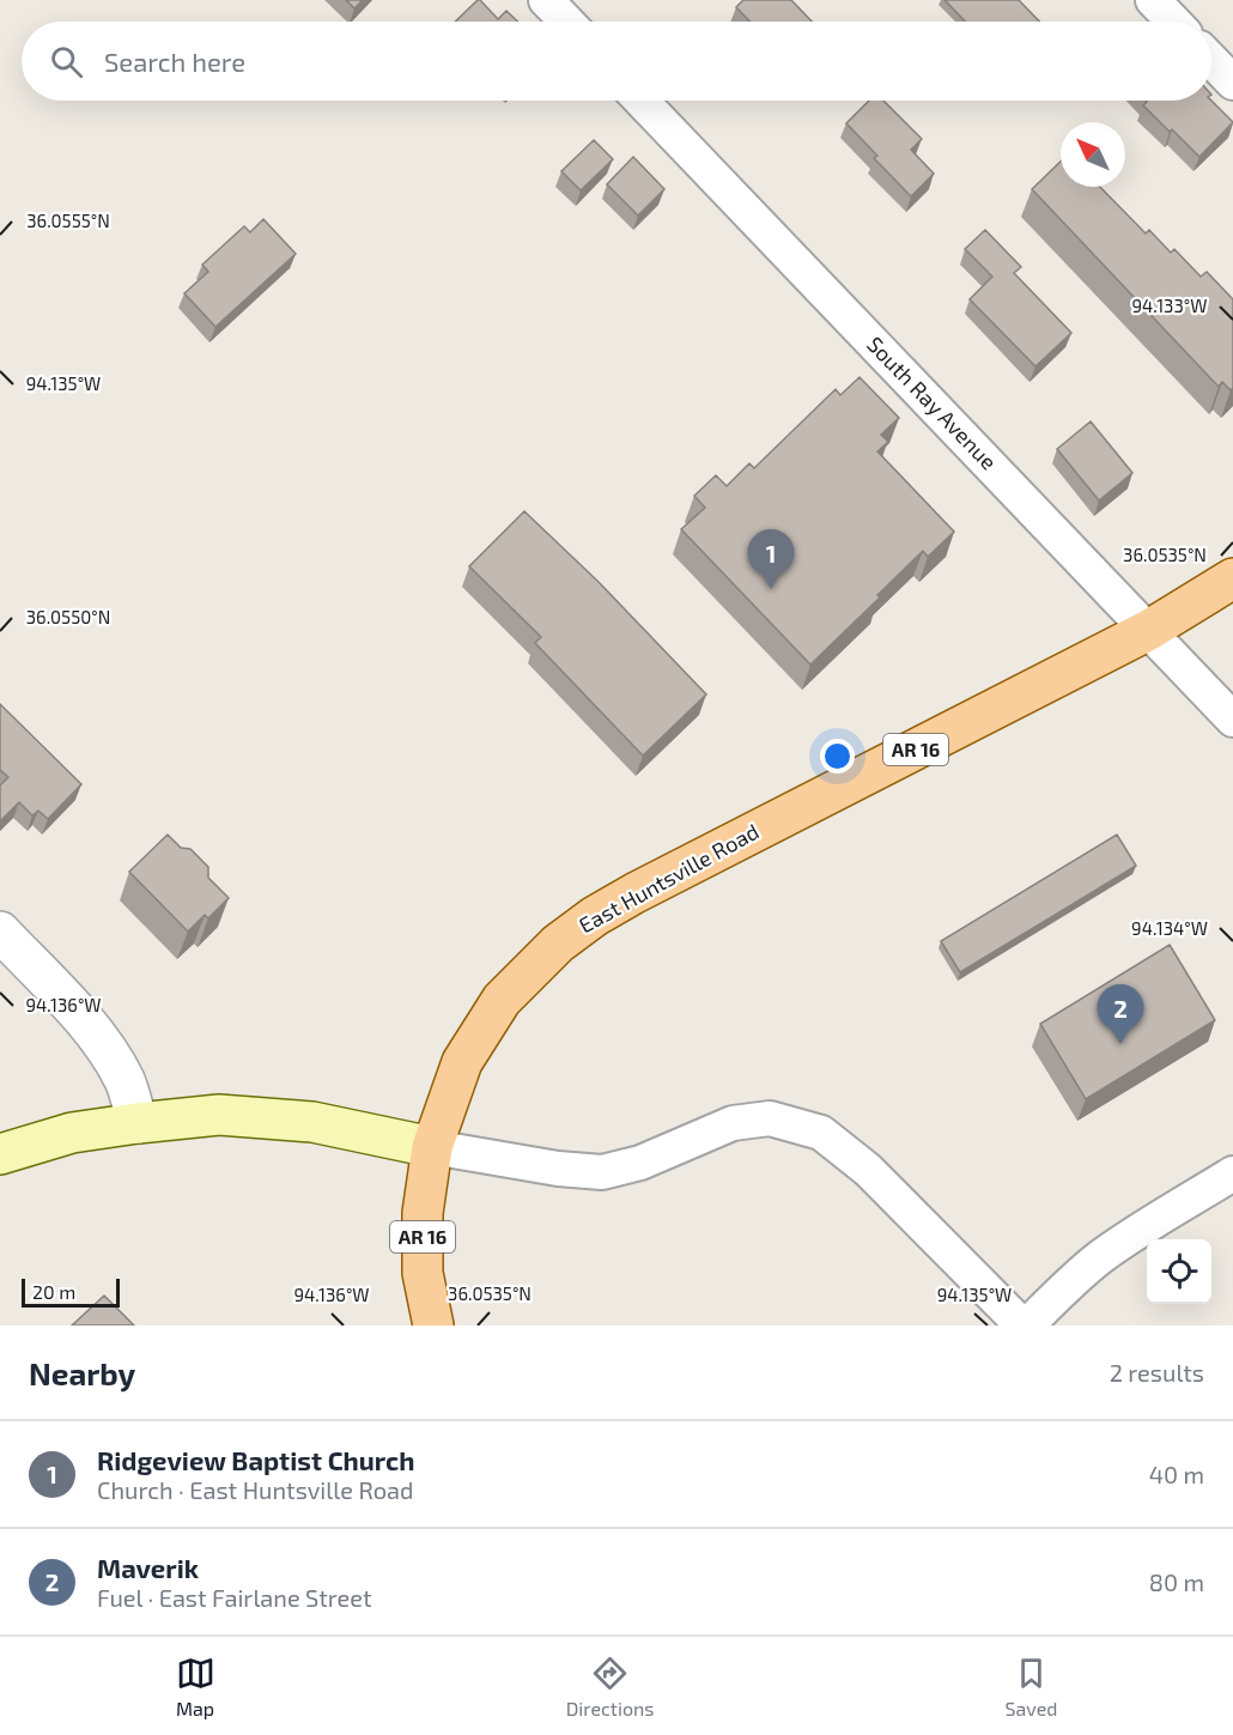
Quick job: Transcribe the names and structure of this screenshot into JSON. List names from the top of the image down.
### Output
{
  "streets": {
    "main road": ["AR 16", "East Huntsville Road"],
    "street": ["South Ray Avenue"]
  },
  "crossings": [
    ["South Ray Avenue", "East Huntsville Road"],
    ["AR 16", "East Huntsville Road"]
  ],
  "scale_bar": "20 m",
  "north": "top left",
  "page": {
    "search": "Search here",
    "pins": ["1", "2"],
    "scale": "20 m",
    "heading": ["Nearby", "2 results"],
    "list": [
      {
        "mark": "1",
        "name": "Ridgeview Baptist Church",
        "note": "Church · East Huntsville Road",
        "value": "40 m"
      },
      {
        "mark": "2",
        "name": "Maverik",
        "note": "Fuel · East Fairlane Street",
        "value": "80 m"
      }
    ],
    "nav": ["Map", "Directions", "Saved"]
  },
  "coordinates": [
    "36.0555°N",
    "94.133°W",
    "94.135°W",
    "36.0535°N",
    "36.0550°N",
    "94.134°W",
    "94.136°W"
  ]
}
